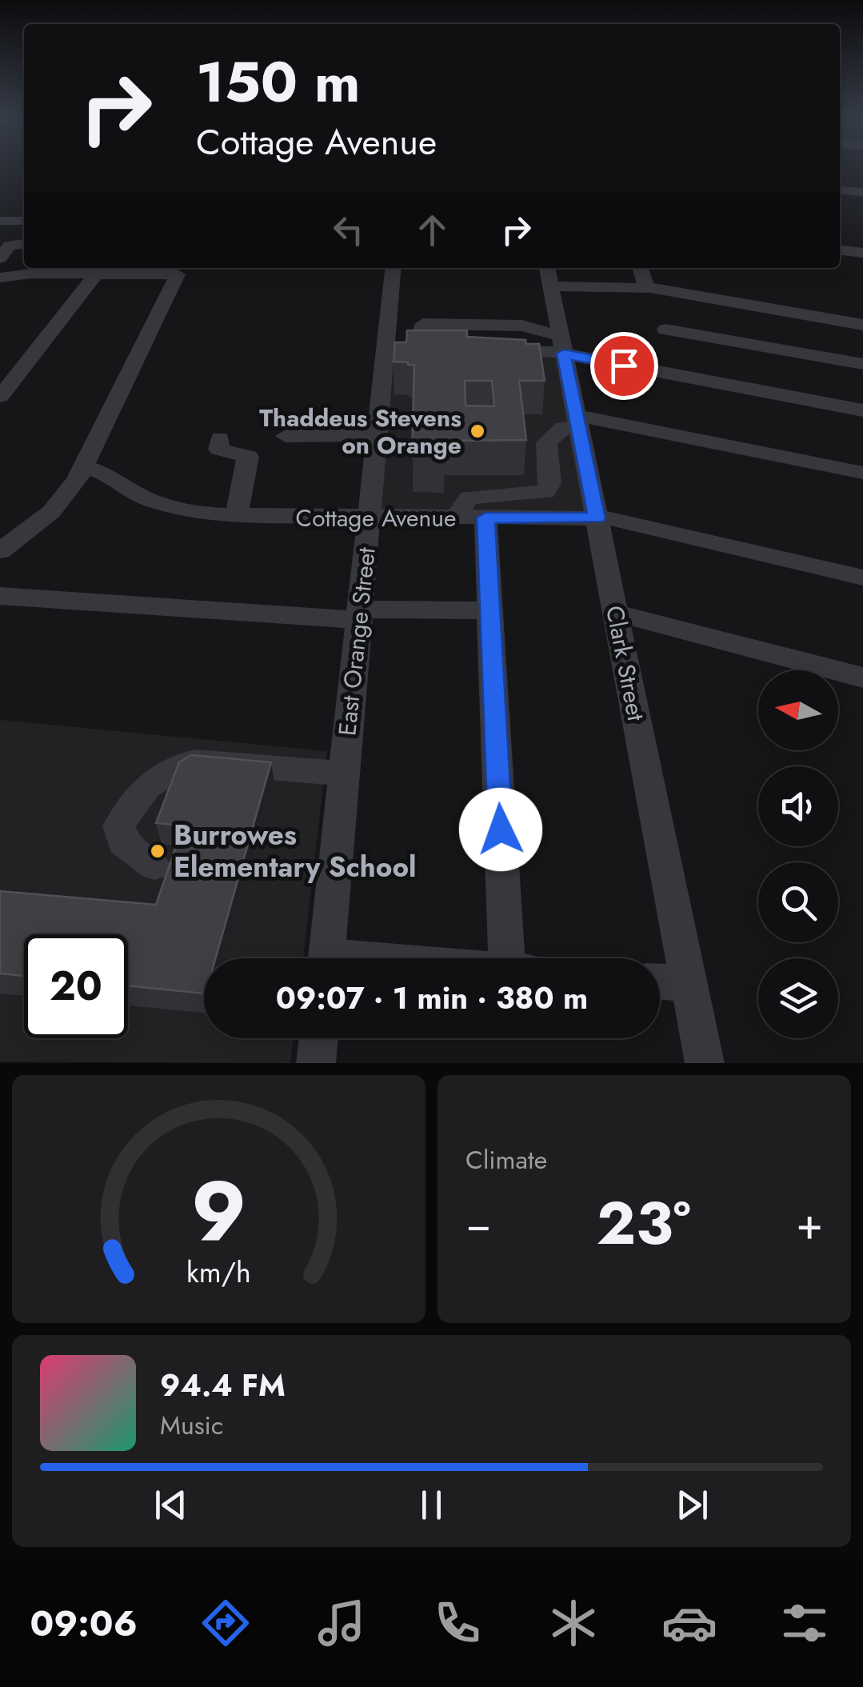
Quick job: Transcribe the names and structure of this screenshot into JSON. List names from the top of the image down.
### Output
{
  "streets": {
    "street": ["Cottage Avenue", "East Orange Street", "Clark Street"]
  },
  "crossings": [
    ["Cottage Avenue", "East Orange Street"],
    ["Cottage Avenue", "Clark Street"]
  ],
  "places": ["Thaddeus Stevens on Orange", "Burrowes Elementary School"],
  "north": "left",
  "page": {
    "turn": ["150 m", "Cottage Avenue"],
    "limit": "20",
    "trip": "09:07 · 1 min · 380 m",
    "tile": "Climate",
    "heat": ["−", "23°", "+"],
    "song": ["94.4 FM", "Music"],
    "tabs": "09:06",
    "gauge": ["9", "km/h"]
  }
}
